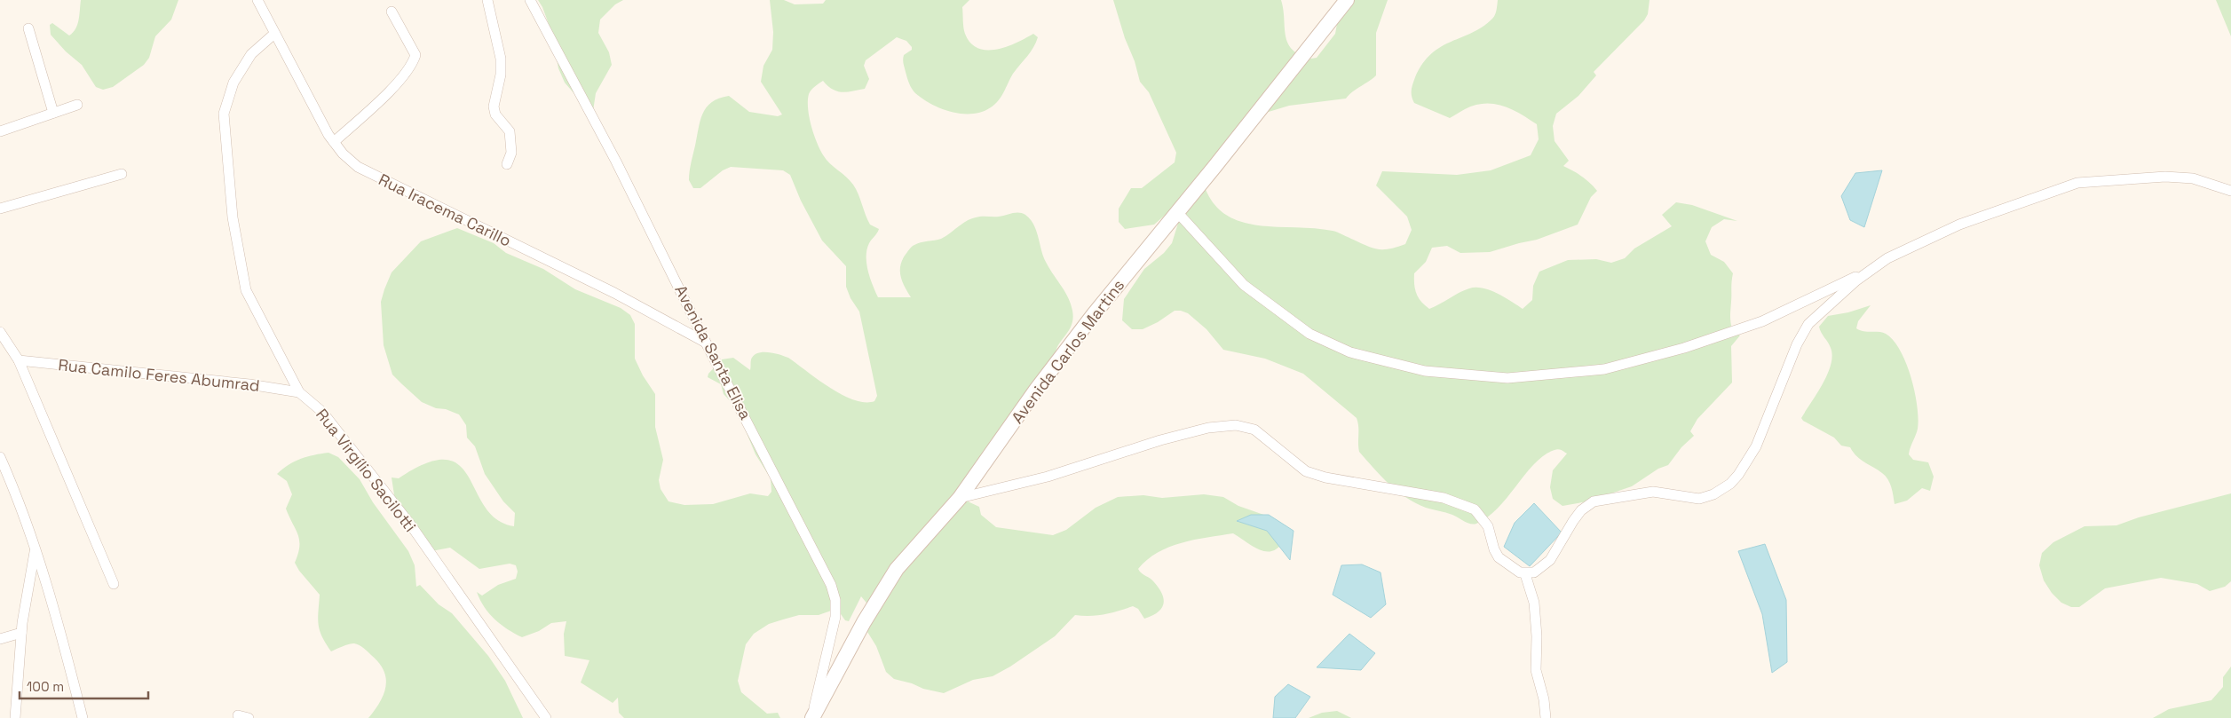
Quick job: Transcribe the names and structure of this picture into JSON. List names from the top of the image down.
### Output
{
  "streets": {
    "street": [
      "Rua Iracema Carillo",
      "Avenida Carlos Martins",
      "Avenida Santa Elisa",
      "Rua Camilo Feres Abumrad",
      "Rua Virgílio Sacilotti"
    ]
  },
  "crossings": [
    ["Rua Iracema Carillo", "Avenida Santa Elisa"],
    ["Rua Iracema Carillo", "Rua Virgílio Sacilotti"],
    ["Avenida Carlos Martins", "Avenida Santa Elisa"],
    ["Rua Camilo Feres Abumrad", "Rua Virgílio Sacilotti"]
  ],
  "scale_bar": "100 m"
}
